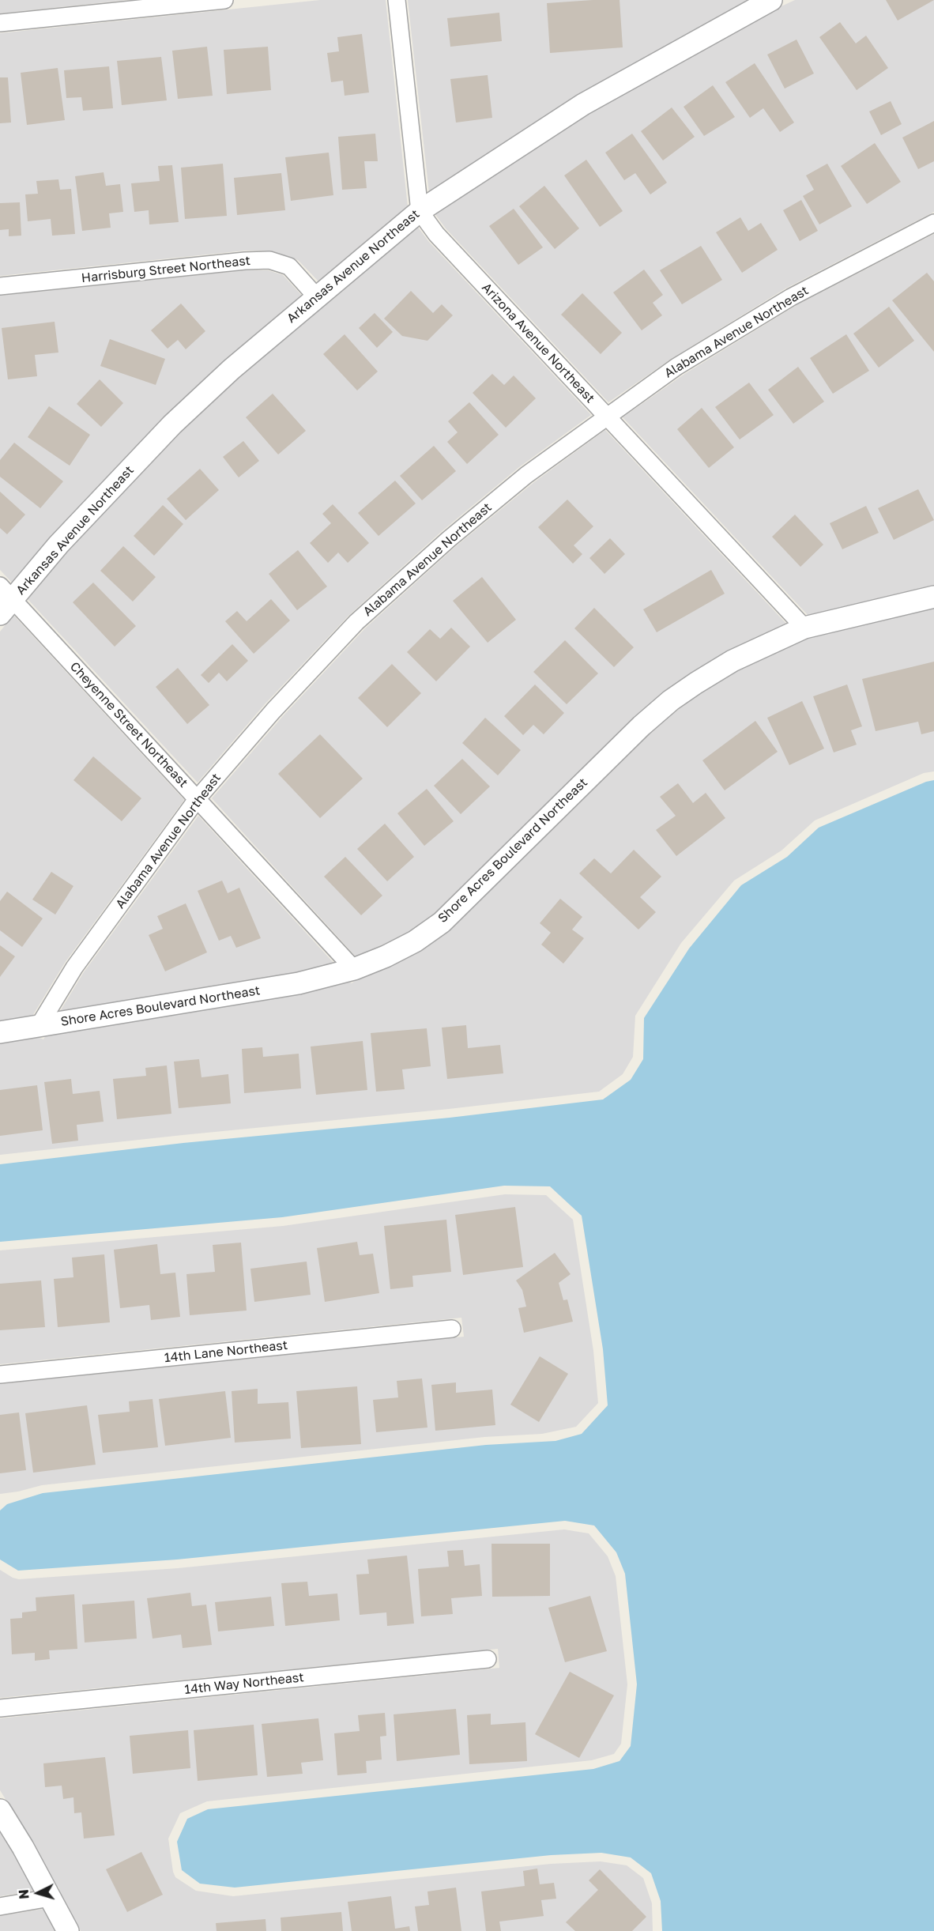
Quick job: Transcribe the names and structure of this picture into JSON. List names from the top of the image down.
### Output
{
  "streets": {
    "street": [
      "Arkansas Avenue Northeast",
      "Harrisburg Street Northeast",
      "Alabama Avenue Northeast",
      "Arizona Avenue Northeast",
      "Cheyenne Street Northeast",
      "Shore Acres Boulevard Northeast",
      "14th Lane Northeast",
      "14th Way Northeast"
    ]
  },
  "crossings": [
    ["Arkansas Avenue Northeast", "Harrisburg Street Northeast"],
    ["Arkansas Avenue Northeast", "Arizona Avenue Northeast"],
    ["Arkansas Avenue Northeast", "Cheyenne Street Northeast"],
    ["Alabama Avenue Northeast", "Arizona Avenue Northeast"],
    ["Alabama Avenue Northeast", "Cheyenne Street Northeast"],
    ["Alabama Avenue Northeast", "Shore Acres Boulevard Northeast"],
    ["Arizona Avenue Northeast", "Shore Acres Boulevard Northeast"],
    ["Cheyenne Street Northeast", "Shore Acres Boulevard Northeast"]
  ],
  "north": "left"
}
